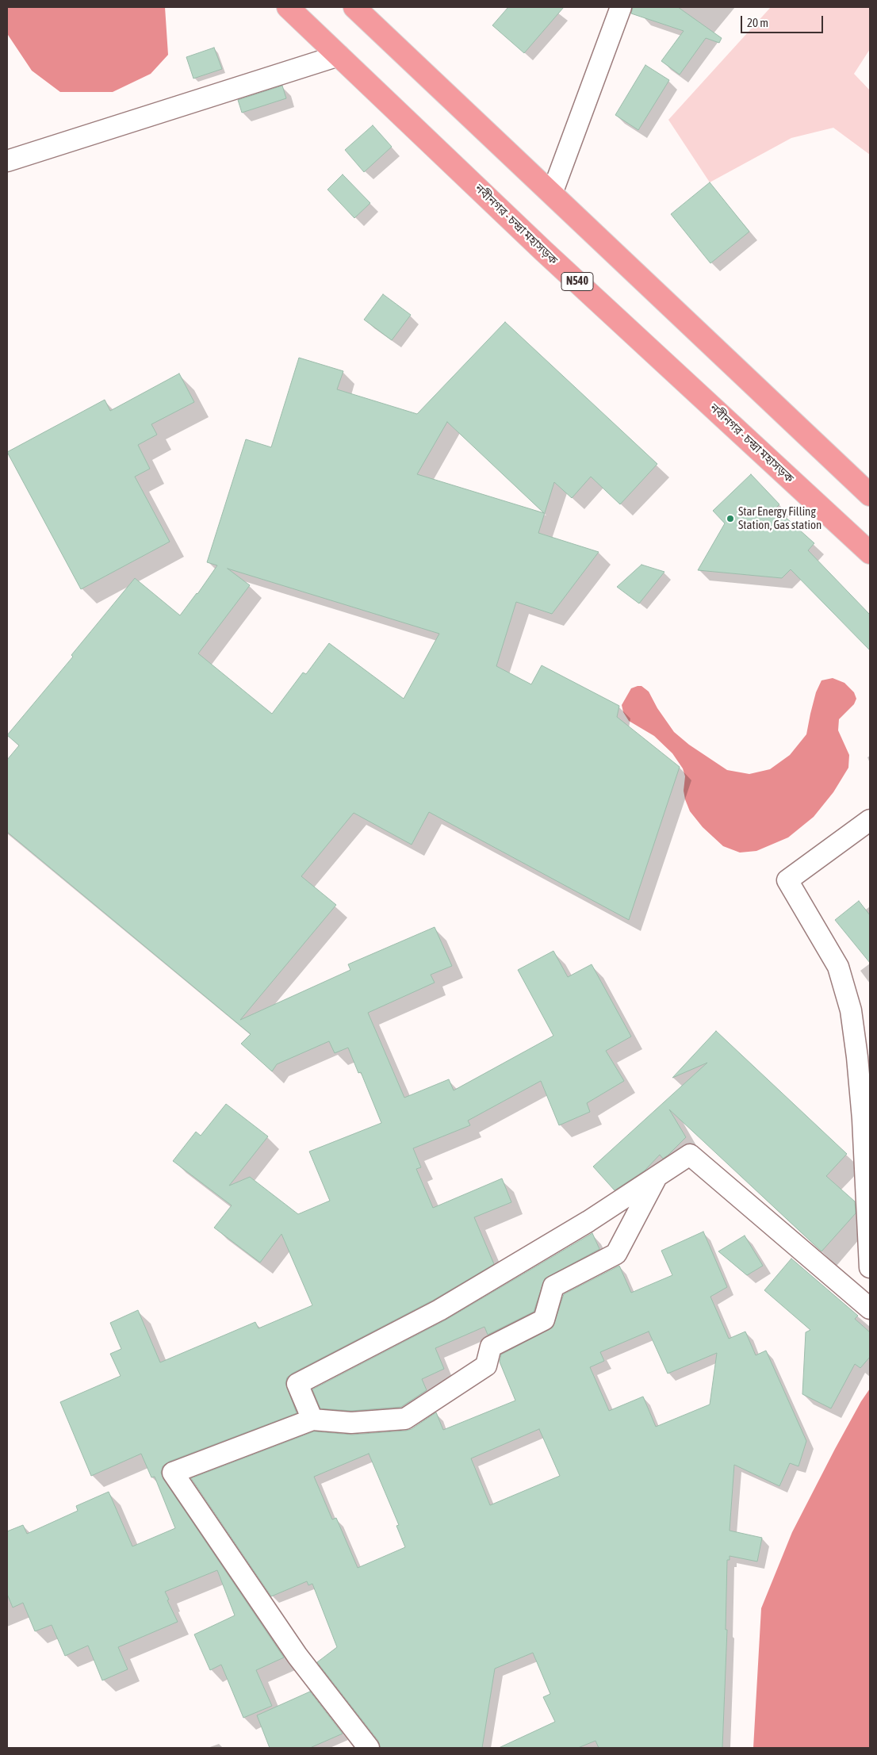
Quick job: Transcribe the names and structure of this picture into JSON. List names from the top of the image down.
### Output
{
  "streets": {
    "highway": ["নবীনগর - চন্দ্রা মহাসড়ক", "N540"]
  },
  "places": ["Star Energy Filling Station, Gas station"],
  "scale_bar": "20 m"
}
